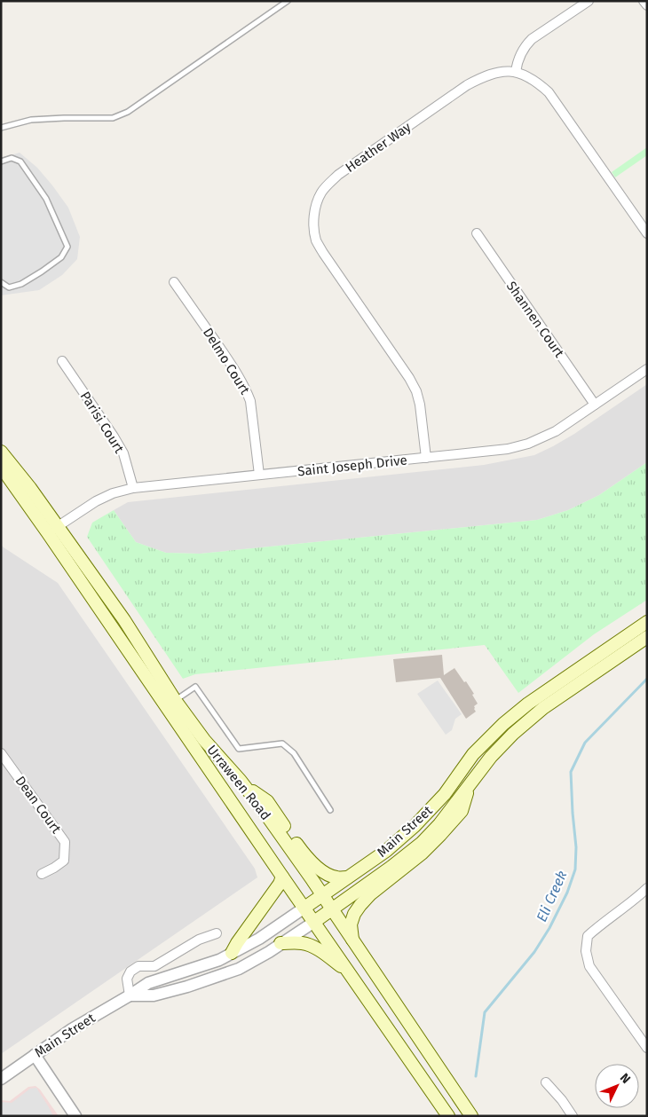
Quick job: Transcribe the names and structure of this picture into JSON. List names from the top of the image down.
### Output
{
  "streets": {
    "main road": ["Urraween Road", "Main Street"],
    "street": [
      "Heather Way",
      "Shannen Court",
      "Delmo Court",
      "Parisi Court",
      "Saint Joseph Drive",
      "Dean Court"
    ]
  },
  "crossings": [
    ["Heather Way", "Saint Joseph Drive"],
    ["Shannen Court", "Saint Joseph Drive"],
    ["Delmo Court", "Saint Joseph Drive"],
    ["Parisi Court", "Saint Joseph Drive"],
    ["Saint Joseph Drive", "Urraween Road"],
    ["Urraween Road", "Main Street"]
  ],
  "water": ["Eli Creek"],
  "north": "top right"
}
